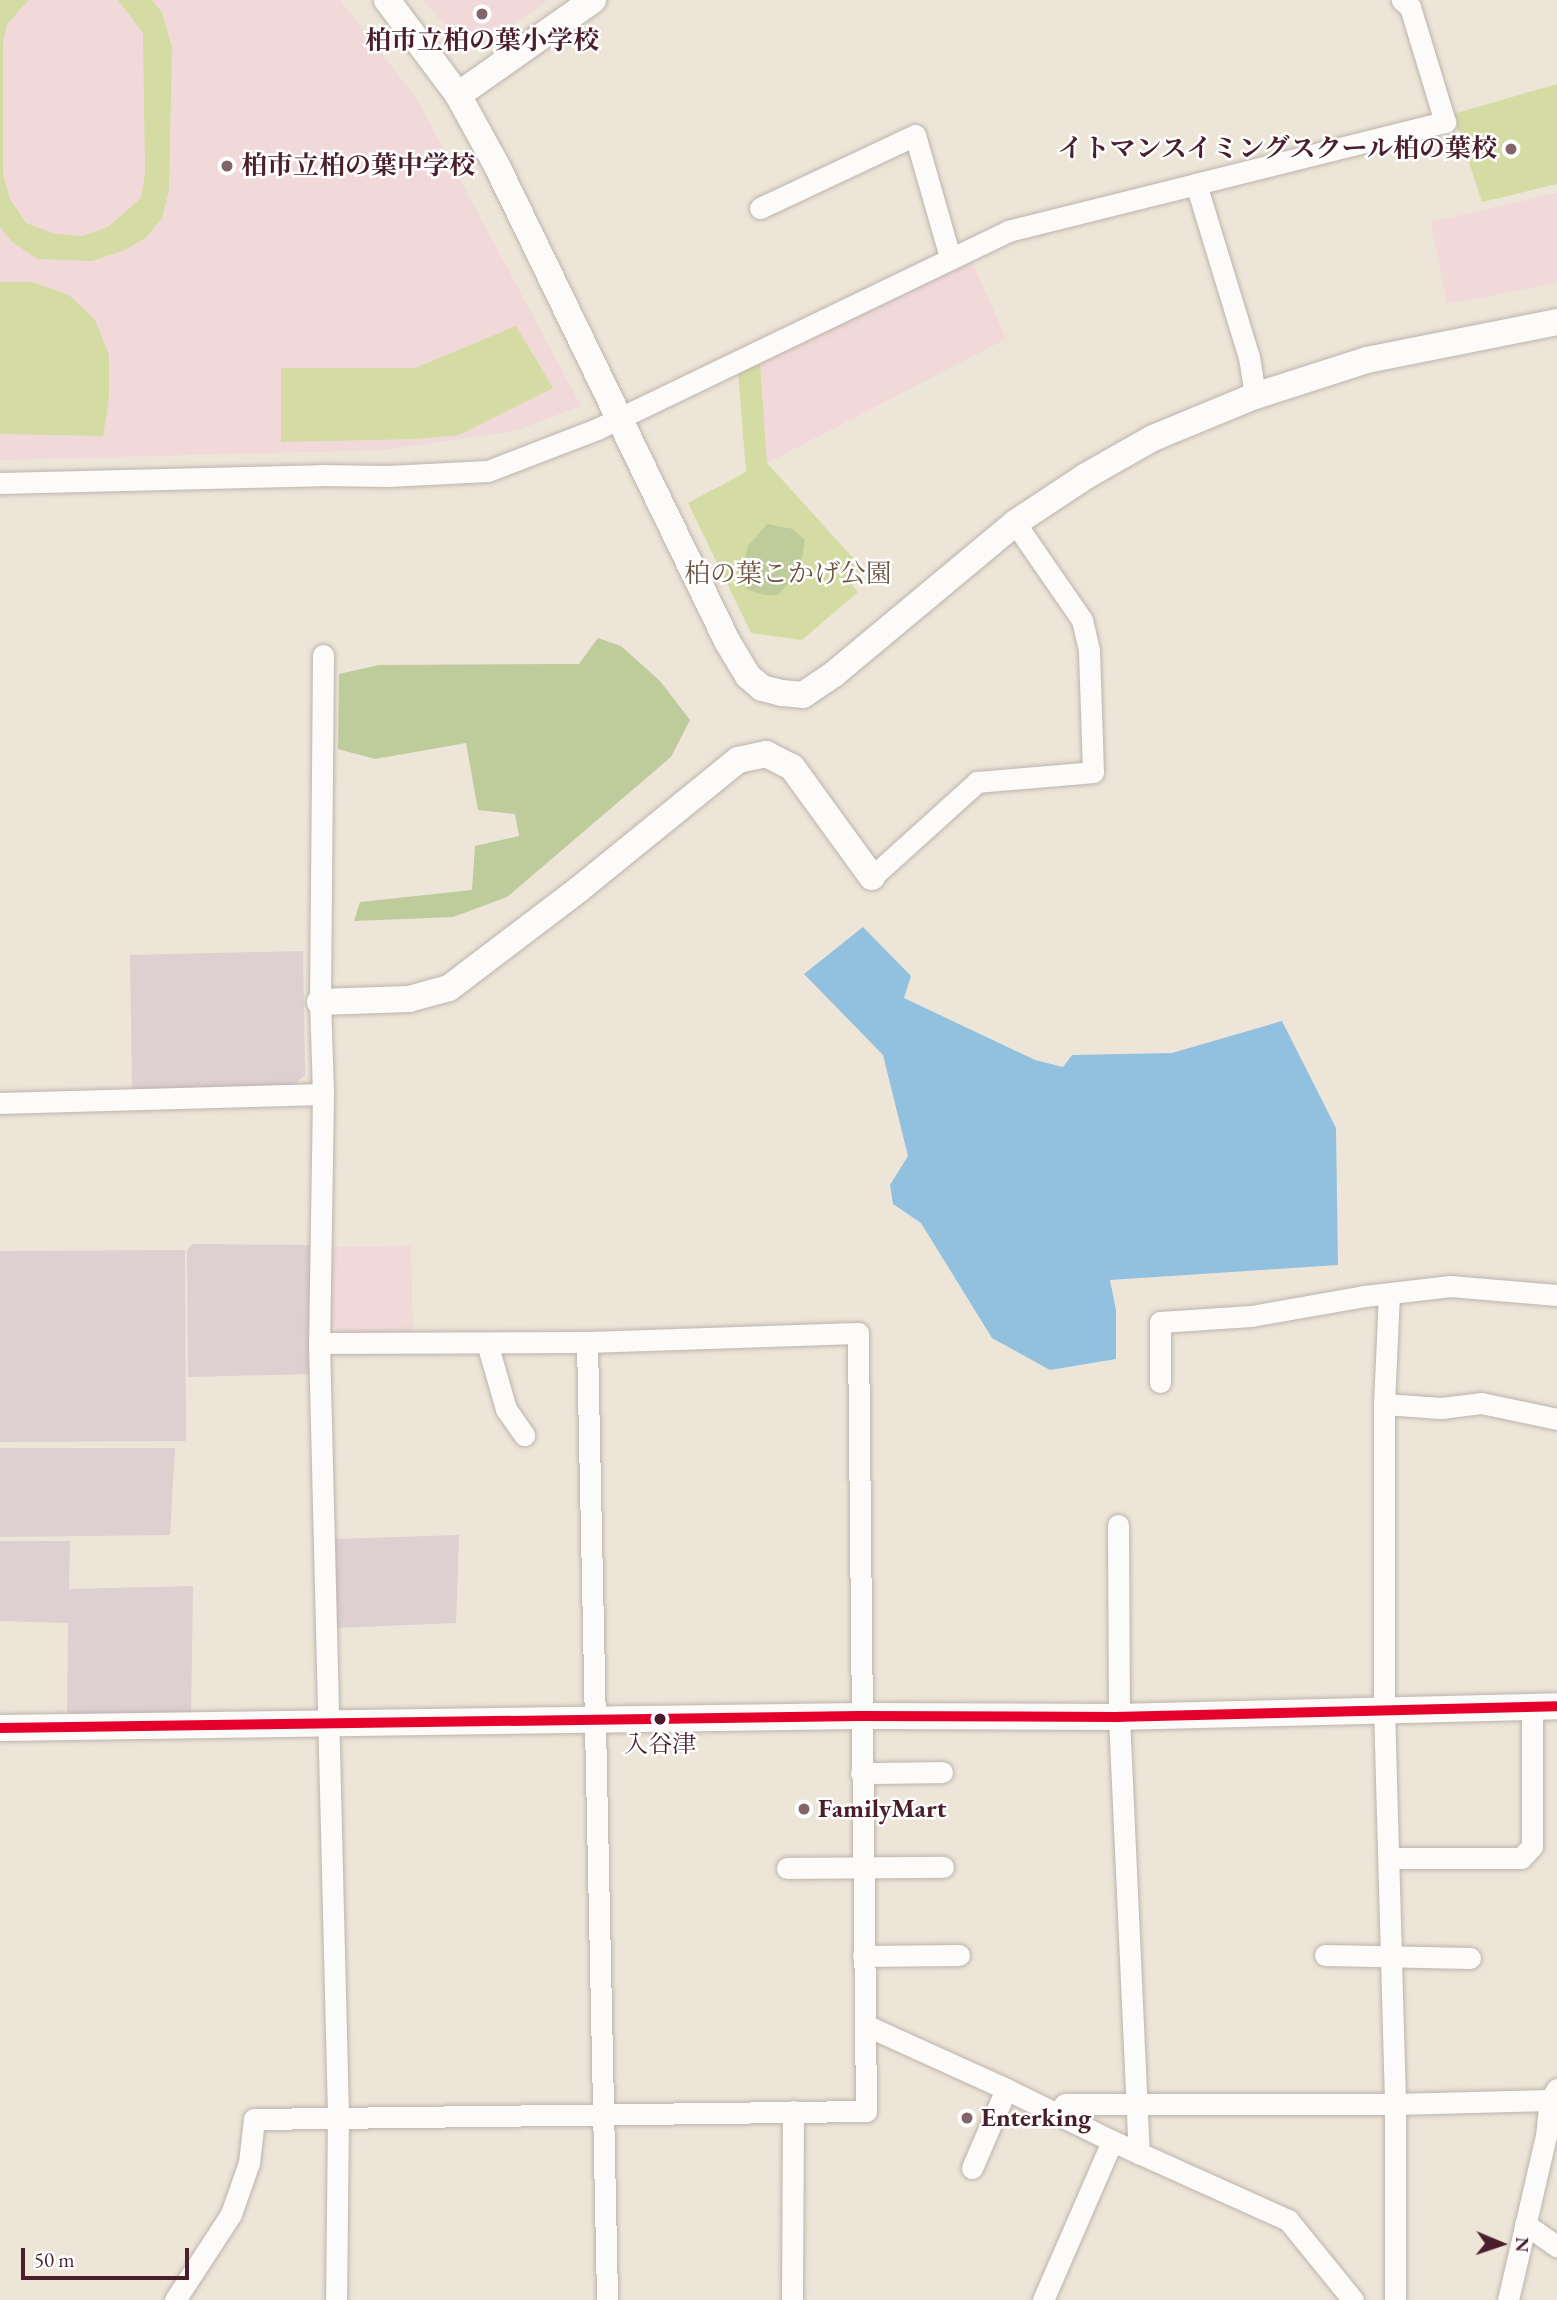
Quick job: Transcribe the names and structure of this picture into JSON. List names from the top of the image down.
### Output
{
  "parks": ["柏の葉こかげ公園"],
  "places": [
    "柏市立柏の葉小学校",
    "イトマンスイミングスクール柏の葉校",
    "柏市立柏の葉中学校",
    "入谷津",
    "FamilyMart",
    "Enterking"
  ],
  "scale_bar": "50 m",
  "north": "right"
}
